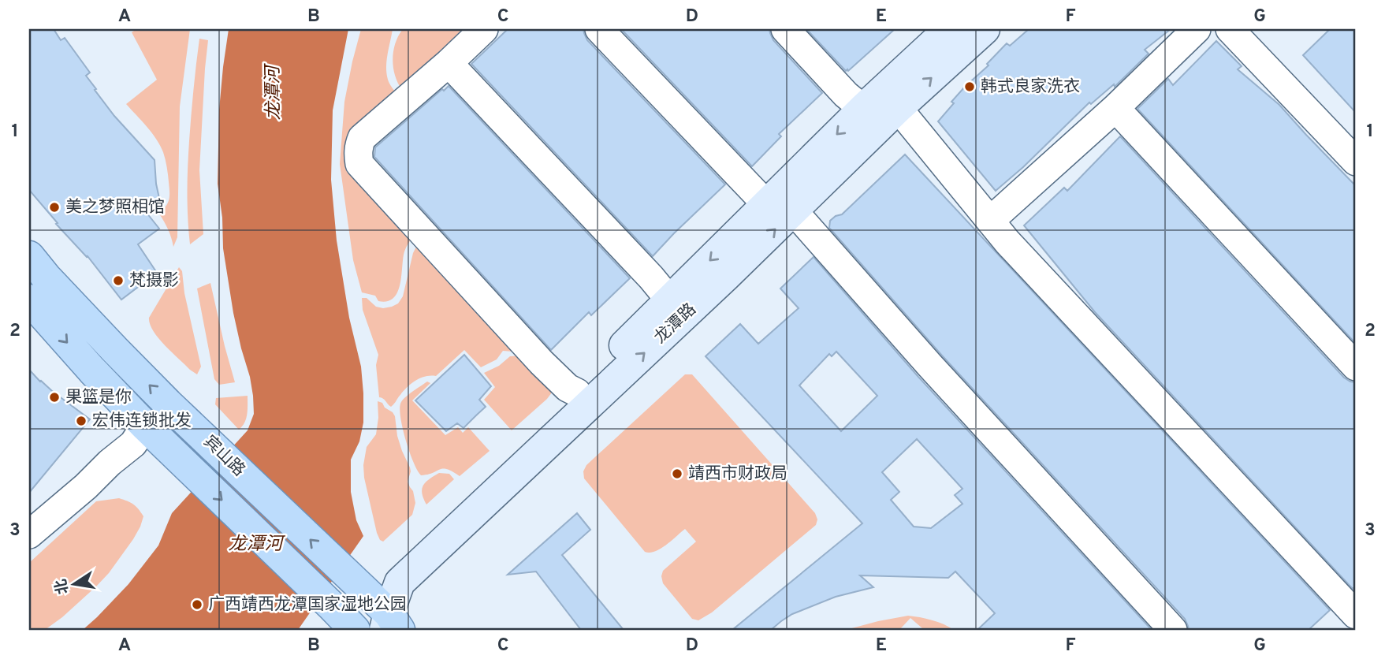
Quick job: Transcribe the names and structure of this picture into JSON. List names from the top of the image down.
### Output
{
  "streets": {
    "main road": ["龙潭路", "宾山路"]
  },
  "crossings": [
    ["龙潭路", "宾山路"]
  ],
  "water": ["龙潭河"],
  "places": [
    "韩式良家洗衣",
    "美之梦照相馆",
    "梵摄影",
    "果篮是你",
    "宏伟连锁批发",
    "靖西市财政局",
    "广西靖西龙潭国家湿地公园"
  ],
  "north": "left",
  "grid": {
    "columns": [
      "A",
      "B",
      "C",
      "D",
      "E",
      "F",
      "G"
    ],
    "rows": ["1", "2", "3"]
  }
}
